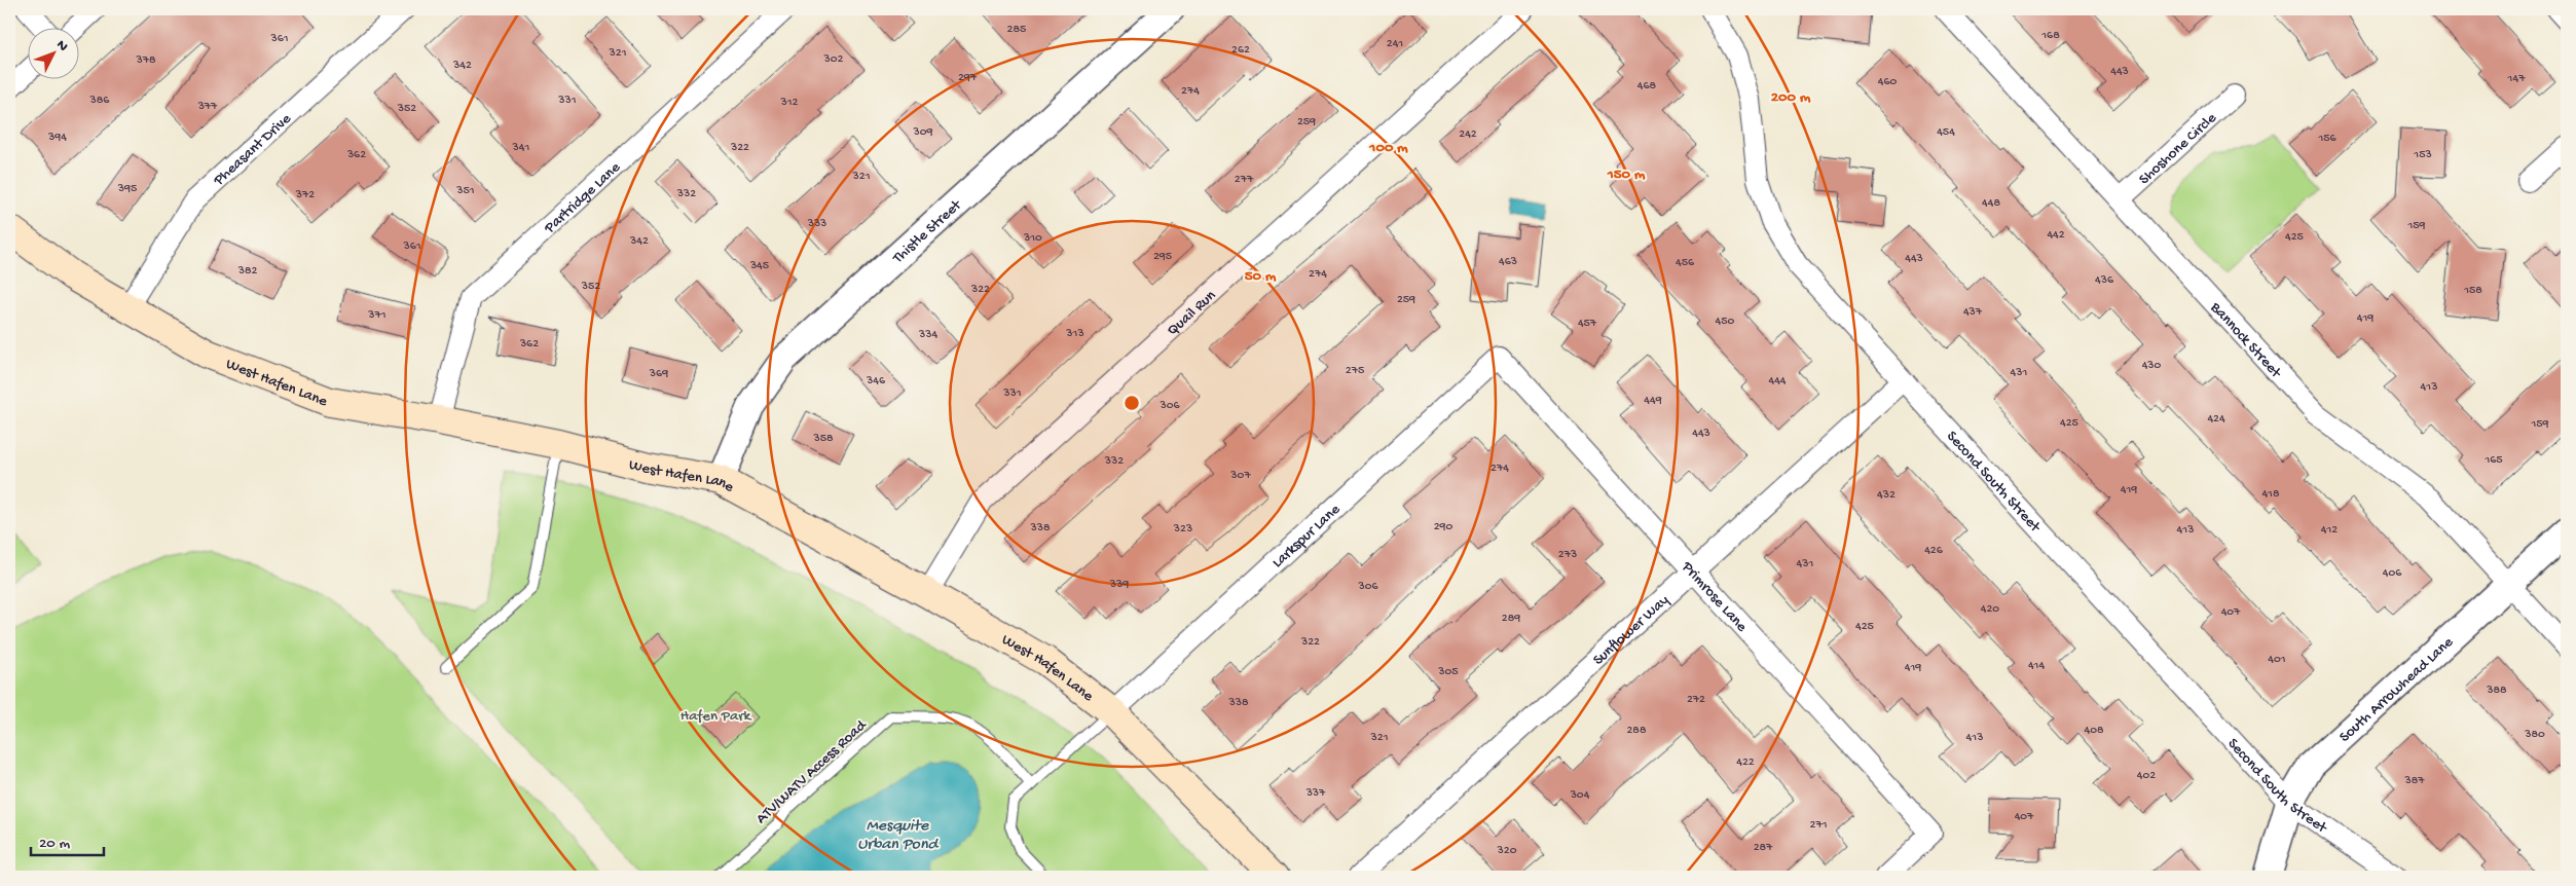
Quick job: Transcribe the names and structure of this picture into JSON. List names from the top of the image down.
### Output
{
  "streets": {
    "main road": ["West Hafen Lane"],
    "street": [
      "Pheasant Drive",
      "Shoshone Circle",
      "Partridge Lane",
      "Thistle Street",
      "Quail Run",
      "Bannock Street",
      "Second South Street",
      "Larkspur Lane",
      "Primrose Lane",
      "Sunflower Way",
      "South Arrowhead Lane"
    ],
    "lane": ["ATV/WATV Access Road"]
  },
  "crossings": [
    ["Pheasant Drive", "West Hafen Lane"],
    ["Shoshone Circle", "Bannock Street"],
    ["Partridge Lane", "West Hafen Lane"],
    ["Thistle Street", "West Hafen Lane"],
    ["Quail Run", "West Hafen Lane"],
    ["Bannock Street", "South Arrowhead Lane"],
    ["West Hafen Lane", "Larkspur Lane"],
    ["Second South Street", "Sunflower Way"],
    ["Second South Street", "South Arrowhead Lane"],
    ["Larkspur Lane", "Primrose Lane"],
    ["Primrose Lane", "Sunflower Way"]
  ],
  "water": ["Mesquite Urban Pond"],
  "parks": ["Hafen Park"],
  "house_numbers": [
    "285",
    "168",
    "361",
    "241",
    "262",
    "321",
    "302",
    "378",
    "342",
    "443",
    "297",
    "147",
    "460",
    "468",
    "274",
    "386",
    "331",
    "312",
    "377",
    "352",
    "259",
    "309",
    "454",
    "242",
    "394",
    "156",
    "341",
    "322",
    "362",
    "153",
    "321",
    "277",
    "395",
    "351",
    "332",
    "372",
    "448",
    "333",
    "159",
    "442",
    "425",
    "310",
    "342",
    "361",
    "295",
    "443",
    "463",
    "456",
    "345",
    "382",
    "274",
    "436",
    "352",
    "322",
    "158",
    "259",
    "437",
    "371",
    "419",
    "450",
    "457",
    "313",
    "334",
    "362",
    "430",
    "275",
    "431",
    "369",
    "346",
    "444",
    "413",
    "331",
    "449",
    "306",
    "424",
    "425",
    "159",
    "443",
    "358",
    "165",
    "332",
    "274",
    "307",
    "419",
    "418",
    "432",
    "290",
    "338",
    "323",
    "413",
    "412",
    "426",
    "273",
    "431",
    "406",
    "339",
    "306",
    "420",
    "407",
    "289",
    "425",
    "322",
    "401",
    "414",
    "419",
    "305",
    "388",
    "272",
    "338",
    "288",
    "408",
    "380",
    "321",
    "413",
    "422",
    "402",
    "387",
    "337",
    "304",
    "407",
    "271",
    "287",
    "320"
  ],
  "scale_bar": "20 m",
  "north": "top right",
  "rings": [
    "200 m",
    "100 m",
    "150 m",
    "50 m"
  ]
}
